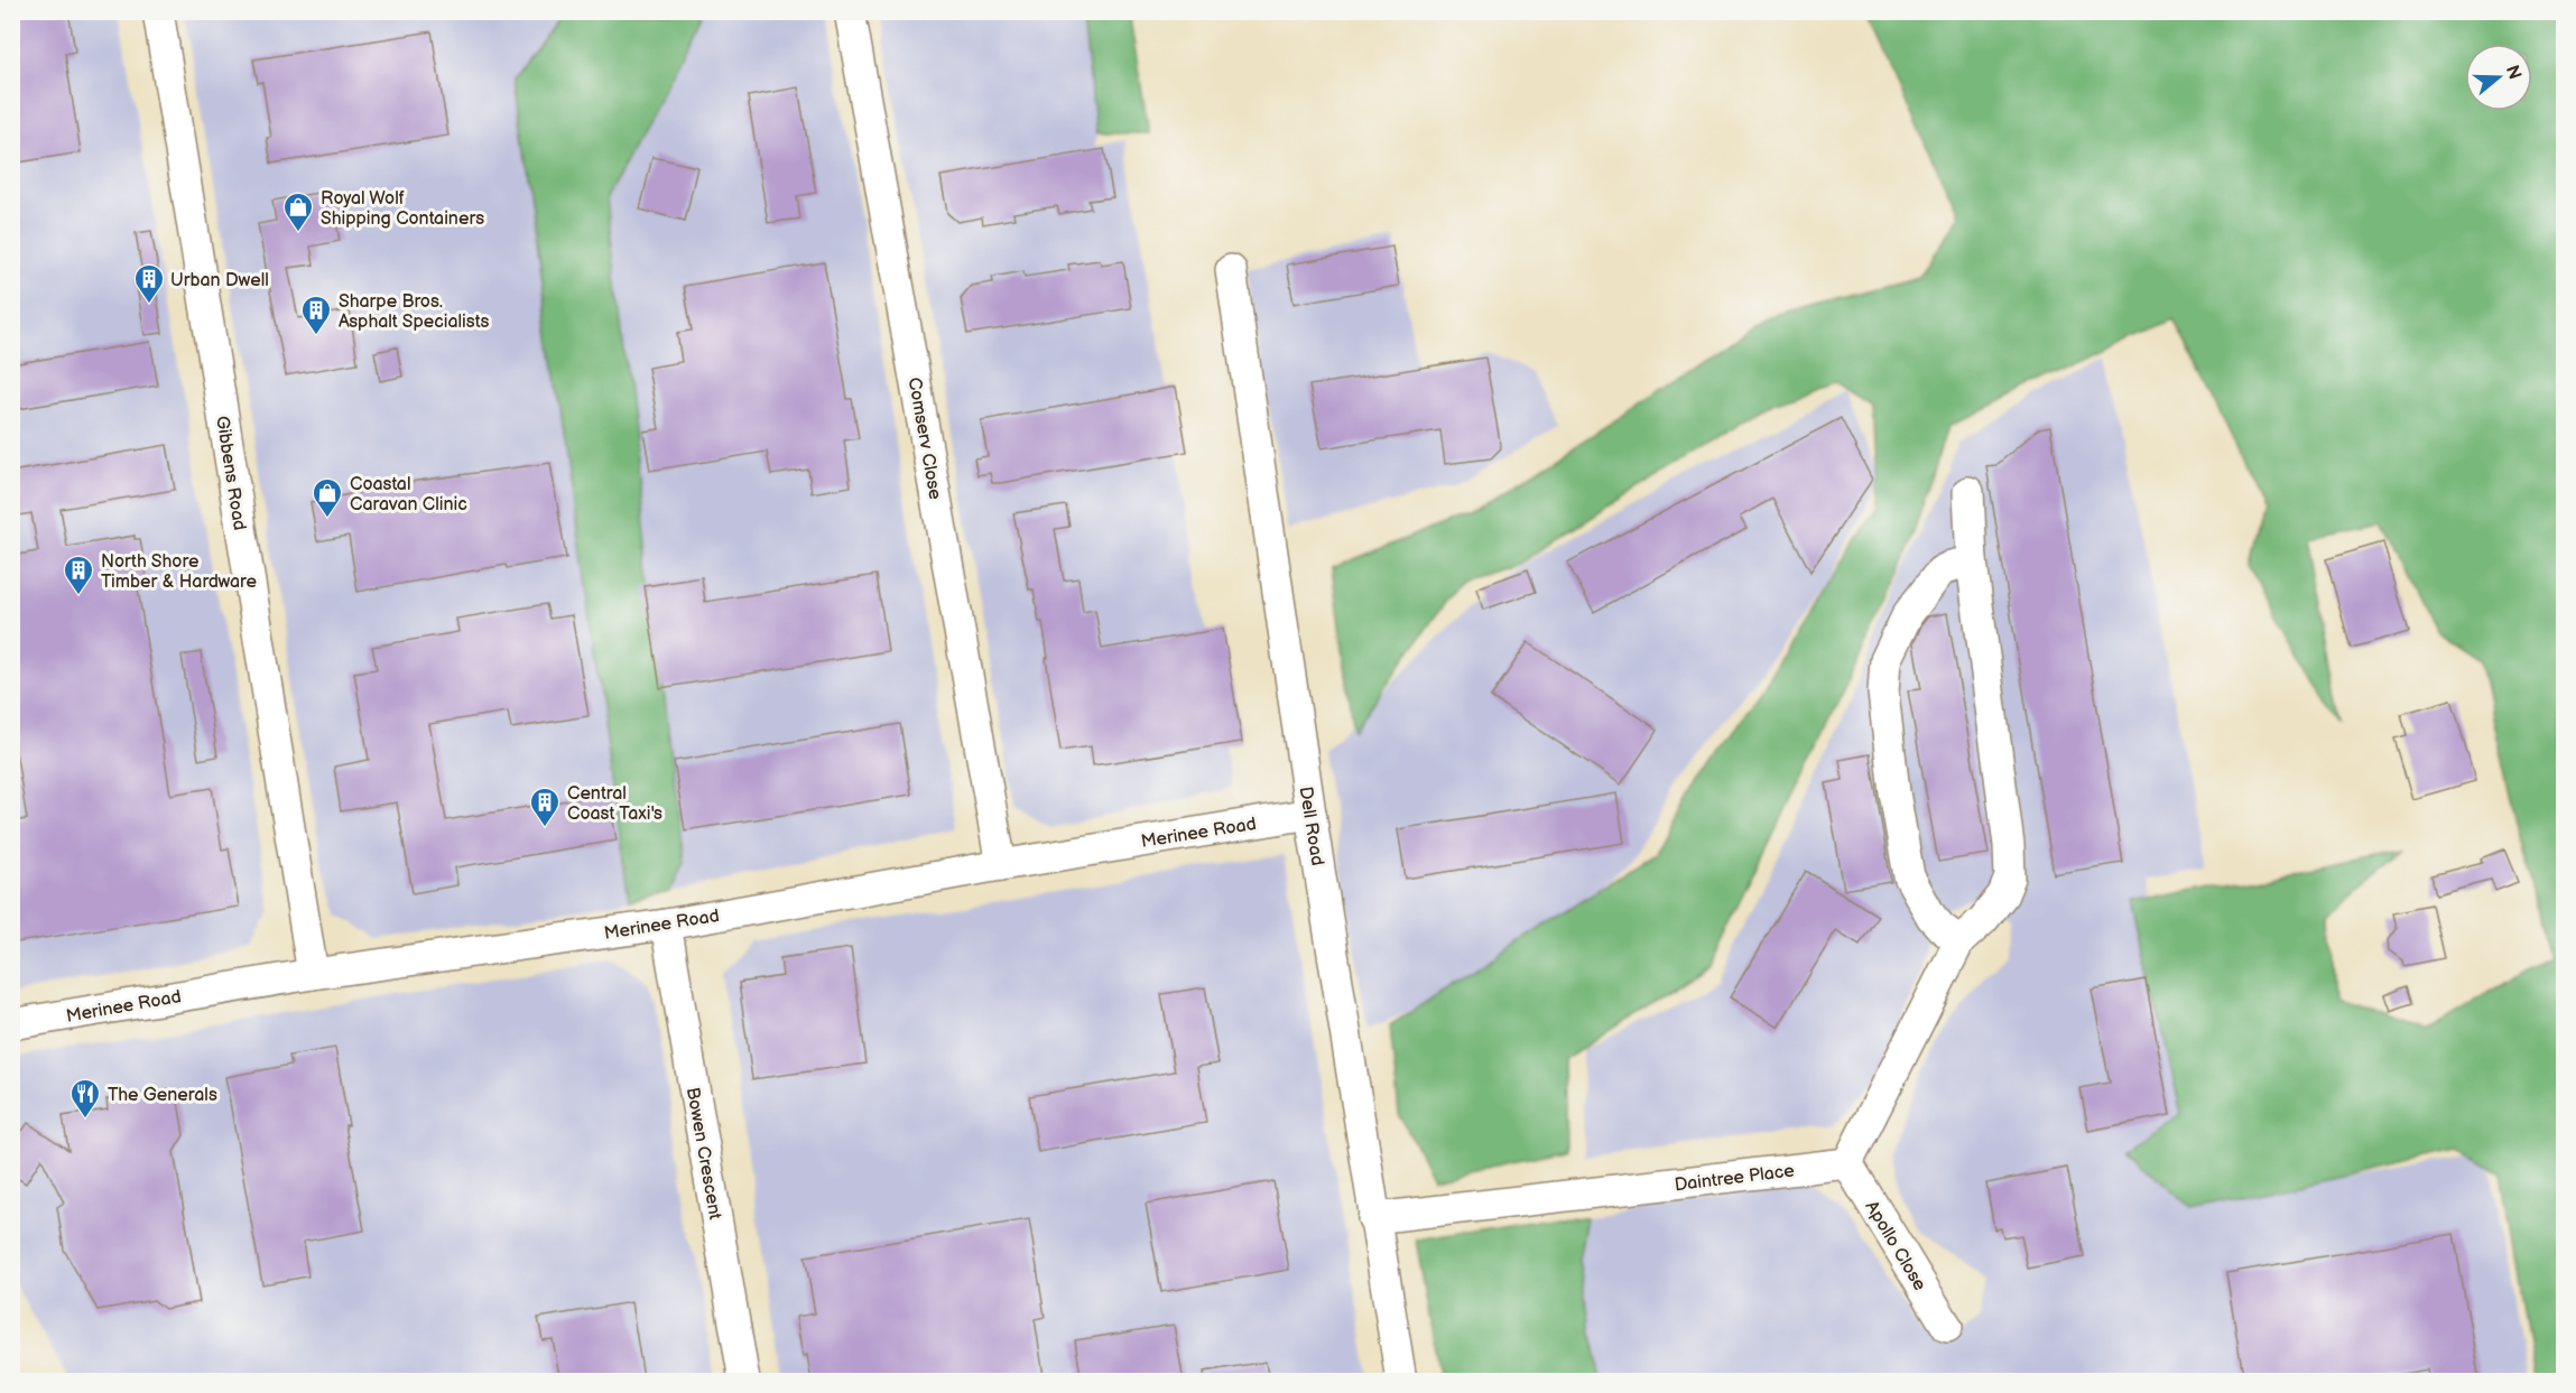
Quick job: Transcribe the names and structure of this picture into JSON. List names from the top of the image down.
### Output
{
  "streets": {
    "street": [
      "Comserv Close",
      "Gibbens Road",
      "Dell Road",
      "Merinee Road",
      "Bowen Crescent",
      "Daintree Place",
      "Apollo Close"
    ]
  },
  "crossings": [
    ["Comserv Close", "Merinee Road"],
    ["Gibbens Road", "Merinee Road"],
    ["Dell Road", "Merinee Road"],
    ["Dell Road", "Daintree Place"],
    ["Merinee Road", "Bowen Crescent"],
    ["Daintree Place", "Apollo Close"]
  ],
  "places": {
    "shop": ["Royal Wolf Shipping Containers", "Coastal Caravan Clinic"],
    "building": [
      "Urban Dwell",
      "Sharpe Bros. Asphalt Specialists",
      "North Shore Timber & Hardware",
      "Central Coast Taxi's"
    ],
    "restaurant": ["The Generals"]
  },
  "north": "right"
}
